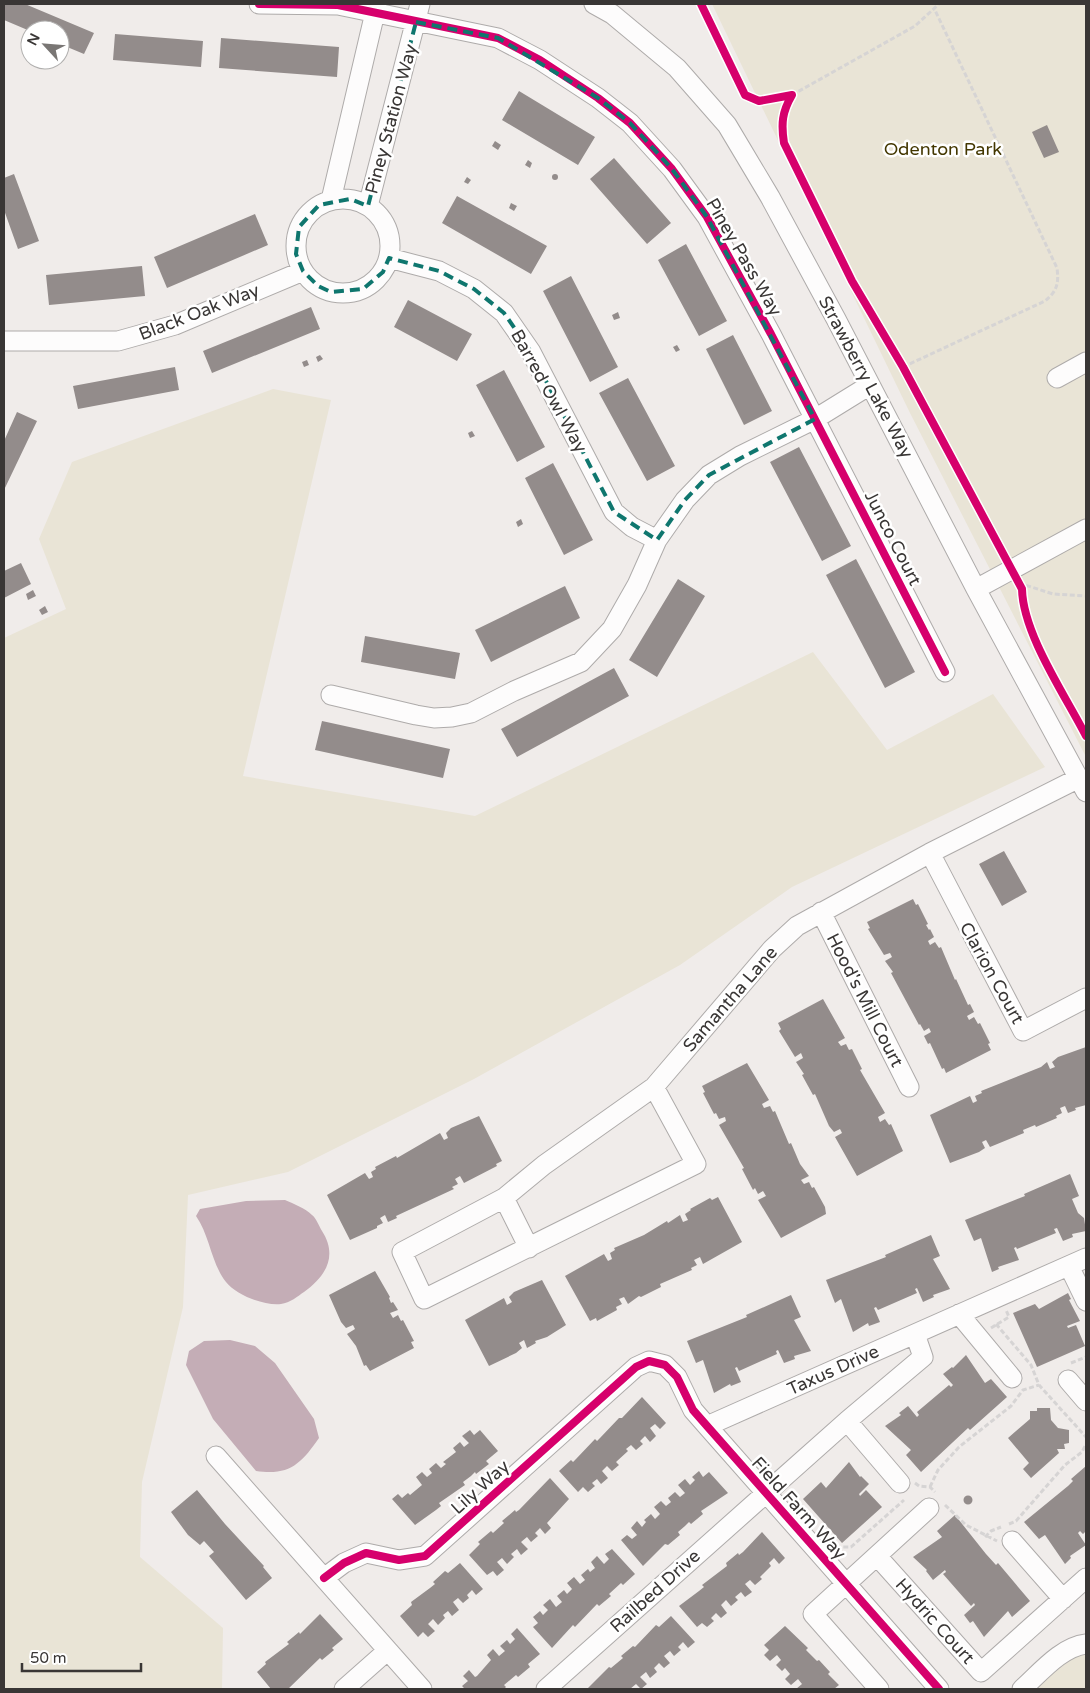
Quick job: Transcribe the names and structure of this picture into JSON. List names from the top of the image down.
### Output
{
  "streets": {
    "street": [
      "Piney Station Way",
      "Piney Pass Way",
      "Black Oak Way",
      "Strawberry Lake Way",
      "Barred Owl Way",
      "Junco Court",
      "Clarion Court",
      "Samantha Lane",
      "Hood's Mill Court",
      "Taxus Drive",
      "Lily Way",
      "Field Farm Way",
      "Railbed Drive",
      "Hydric Court"
    ]
  },
  "crossings": [
    ["Piney Station Way", "Piney Pass Way"],
    ["Piney Station Way", "Black Oak Way"],
    ["Piney Station Way", "Barred Owl Way"],
    ["Piney Pass Way", "Junco Court"],
    ["Black Oak Way", "Barred Owl Way"],
    ["Strawberry Lake Way", "Samantha Lane"],
    ["Clarion Court", "Samantha Lane"],
    ["Samantha Lane", "Hood's Mill Court"],
    ["Taxus Drive", "Field Farm Way"],
    ["Taxus Drive", "Railbed Drive"],
    ["Lily Way", "Field Farm Way"],
    ["Field Farm Way", "Railbed Drive"]
  ],
  "parks": ["Odenton Park"],
  "scale_bar": "50 m",
  "north": "top left"
}
